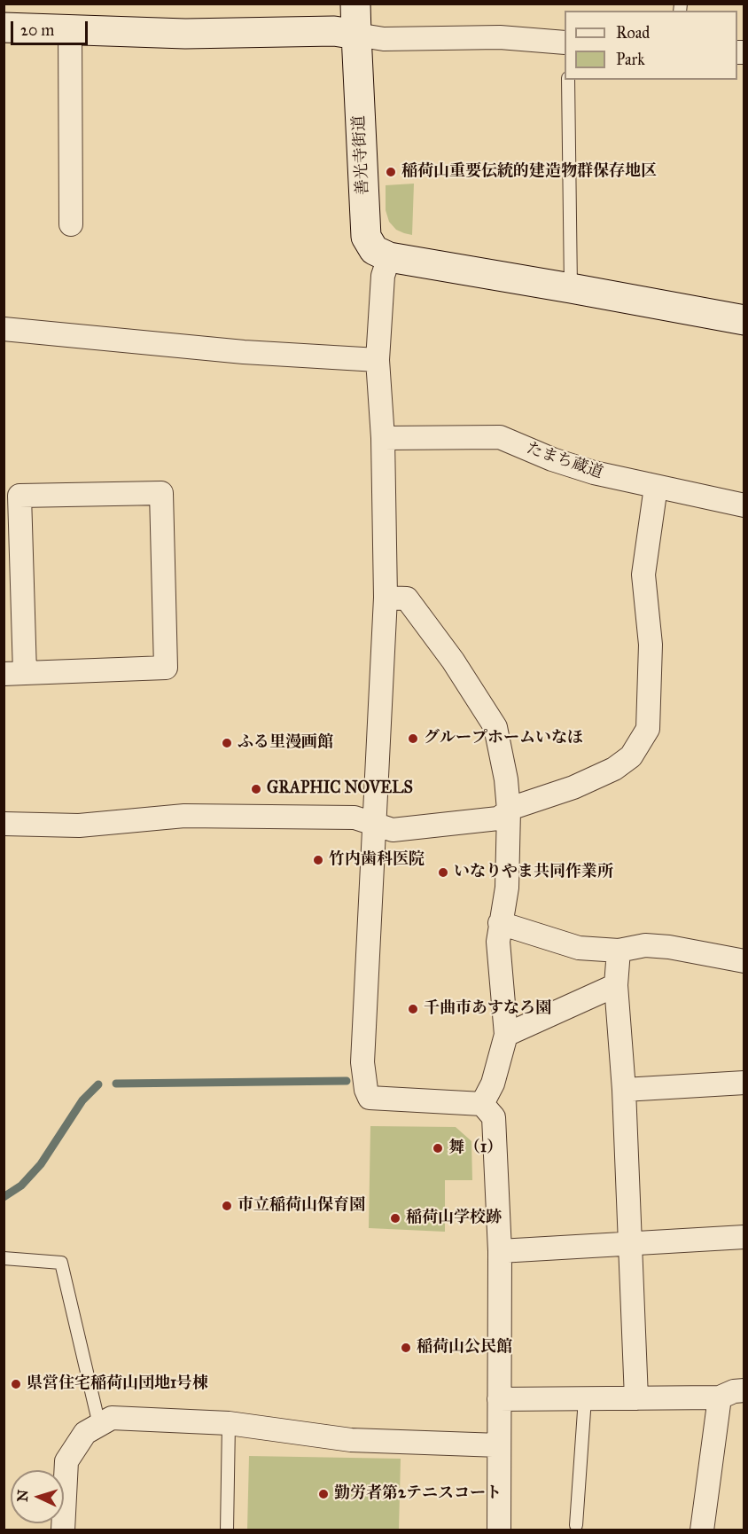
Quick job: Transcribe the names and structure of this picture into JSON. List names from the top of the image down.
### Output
{
  "streets": {
    "street": ["善光寺街道", "たまち蔵道"]
  },
  "places": [
    "稲荷山重要伝統的建造物群保存地区",
    "グループホームいなほ",
    "ふる里漫画館",
    "GRAPHIC NOVELS",
    "竹内歯科医院",
    "いなりやま共同作業所",
    "千曲市あすなろ園",
    "舞（1）",
    "市立稲荷山保育園",
    "稲荷山学校跡",
    "稲荷山公民館",
    "県営住宅稲荷山団地1号棟",
    "勤労者第2テニスコート"
  ],
  "legend": ["Road", "Park"],
  "scale_bar": "20 m",
  "north": "left"
}
